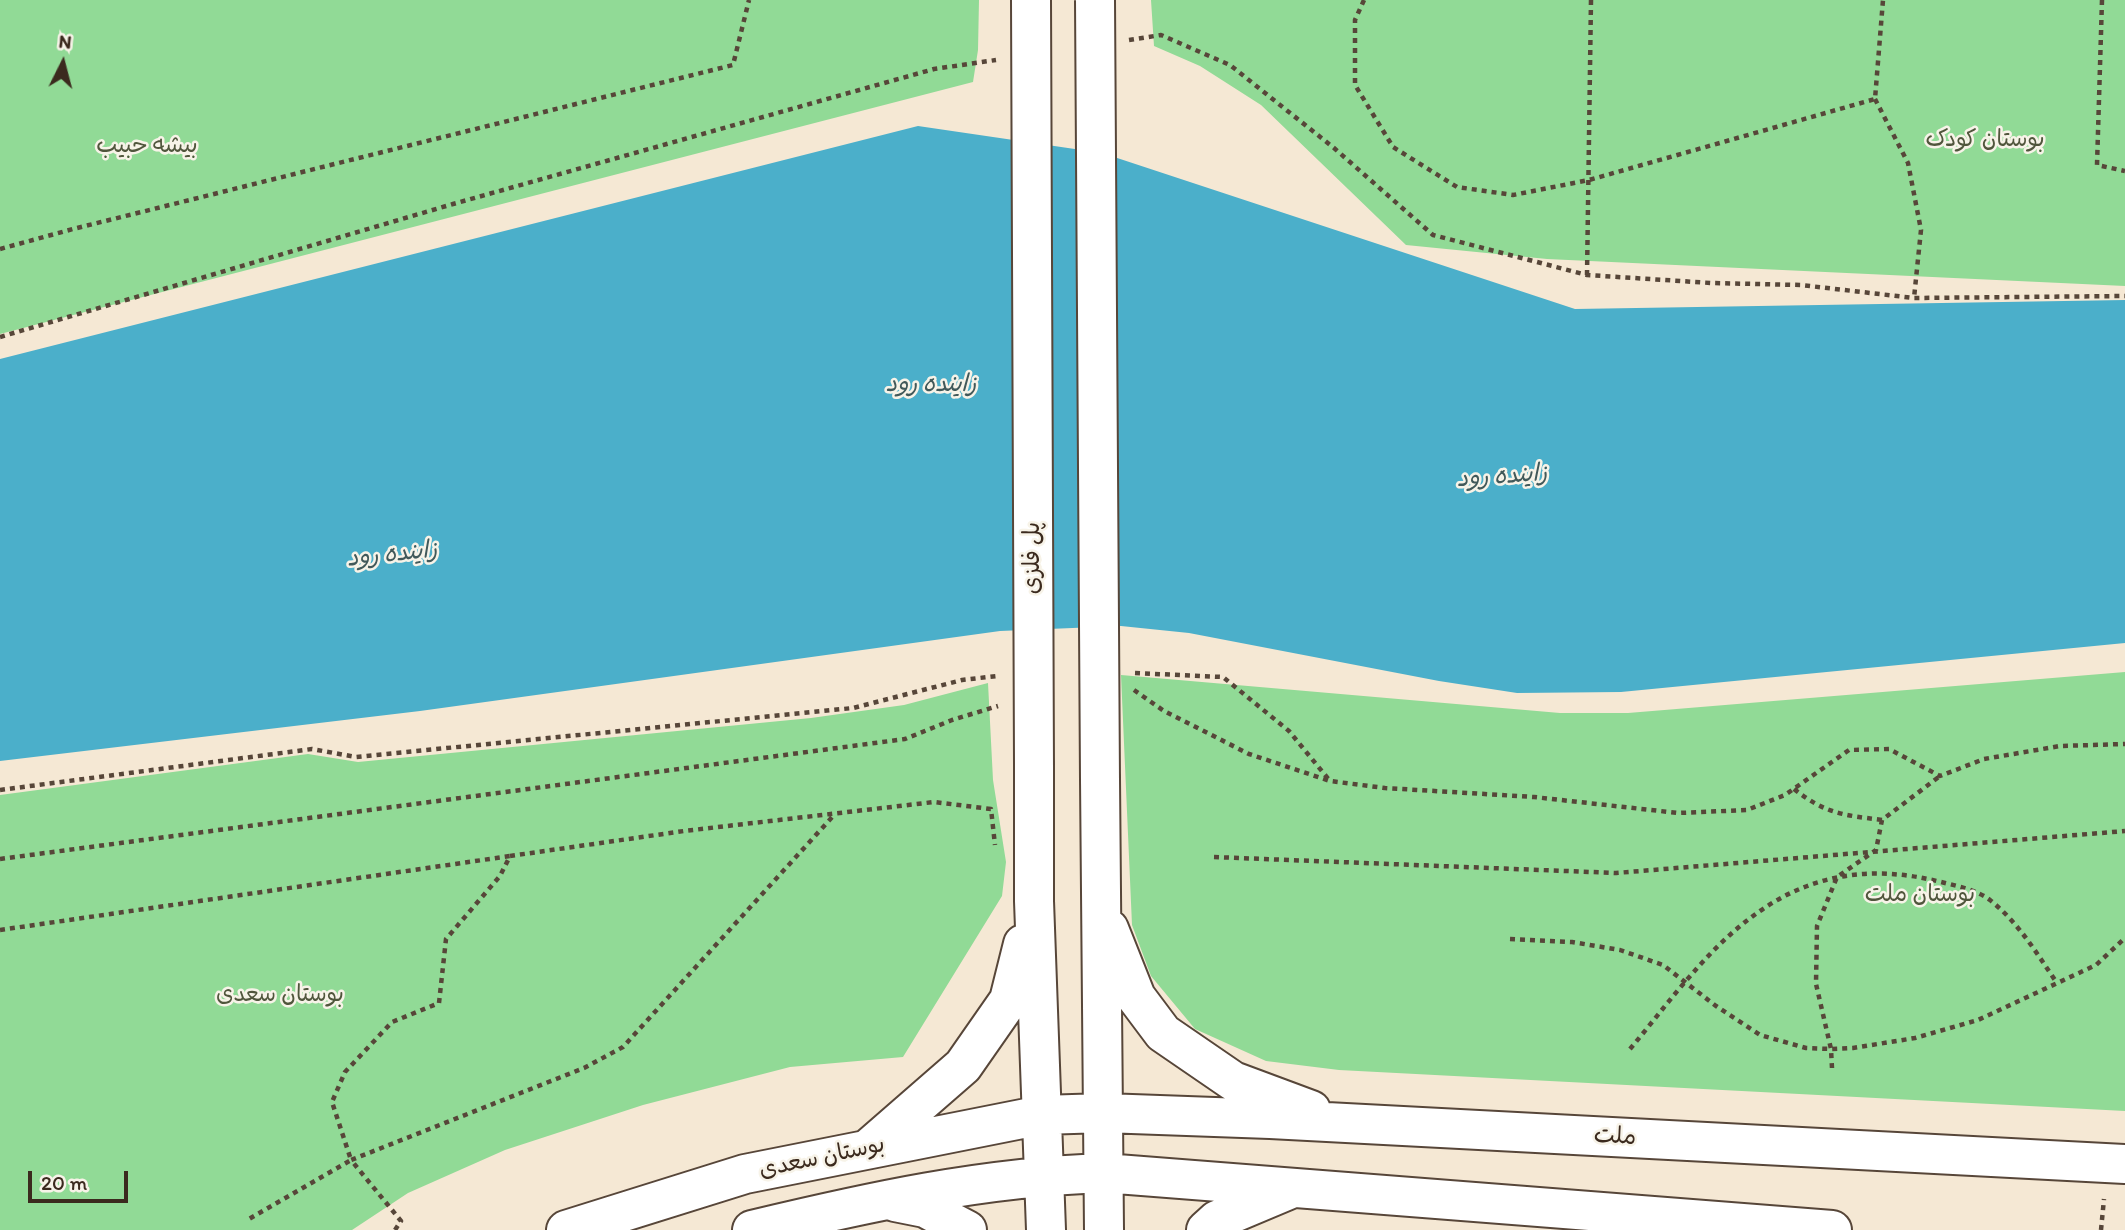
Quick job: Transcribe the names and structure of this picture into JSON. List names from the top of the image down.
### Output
{
  "streets": {
    "main road": ["پل فلزی", "ملت", "بوستان سعدی"]
  },
  "crossings": [
    ["پل فلزی", "بوستان سعدی"],
    ["ملت", "بوستان سعدی"]
  ],
  "water": ["زاینده رود"],
  "parks": [
    "بوستان کودک",
    "بیشه حبیب",
    "بوستان ملت",
    "بوستان سعدی"
  ],
  "scale_bar": "20 m",
  "north": "top"
}
